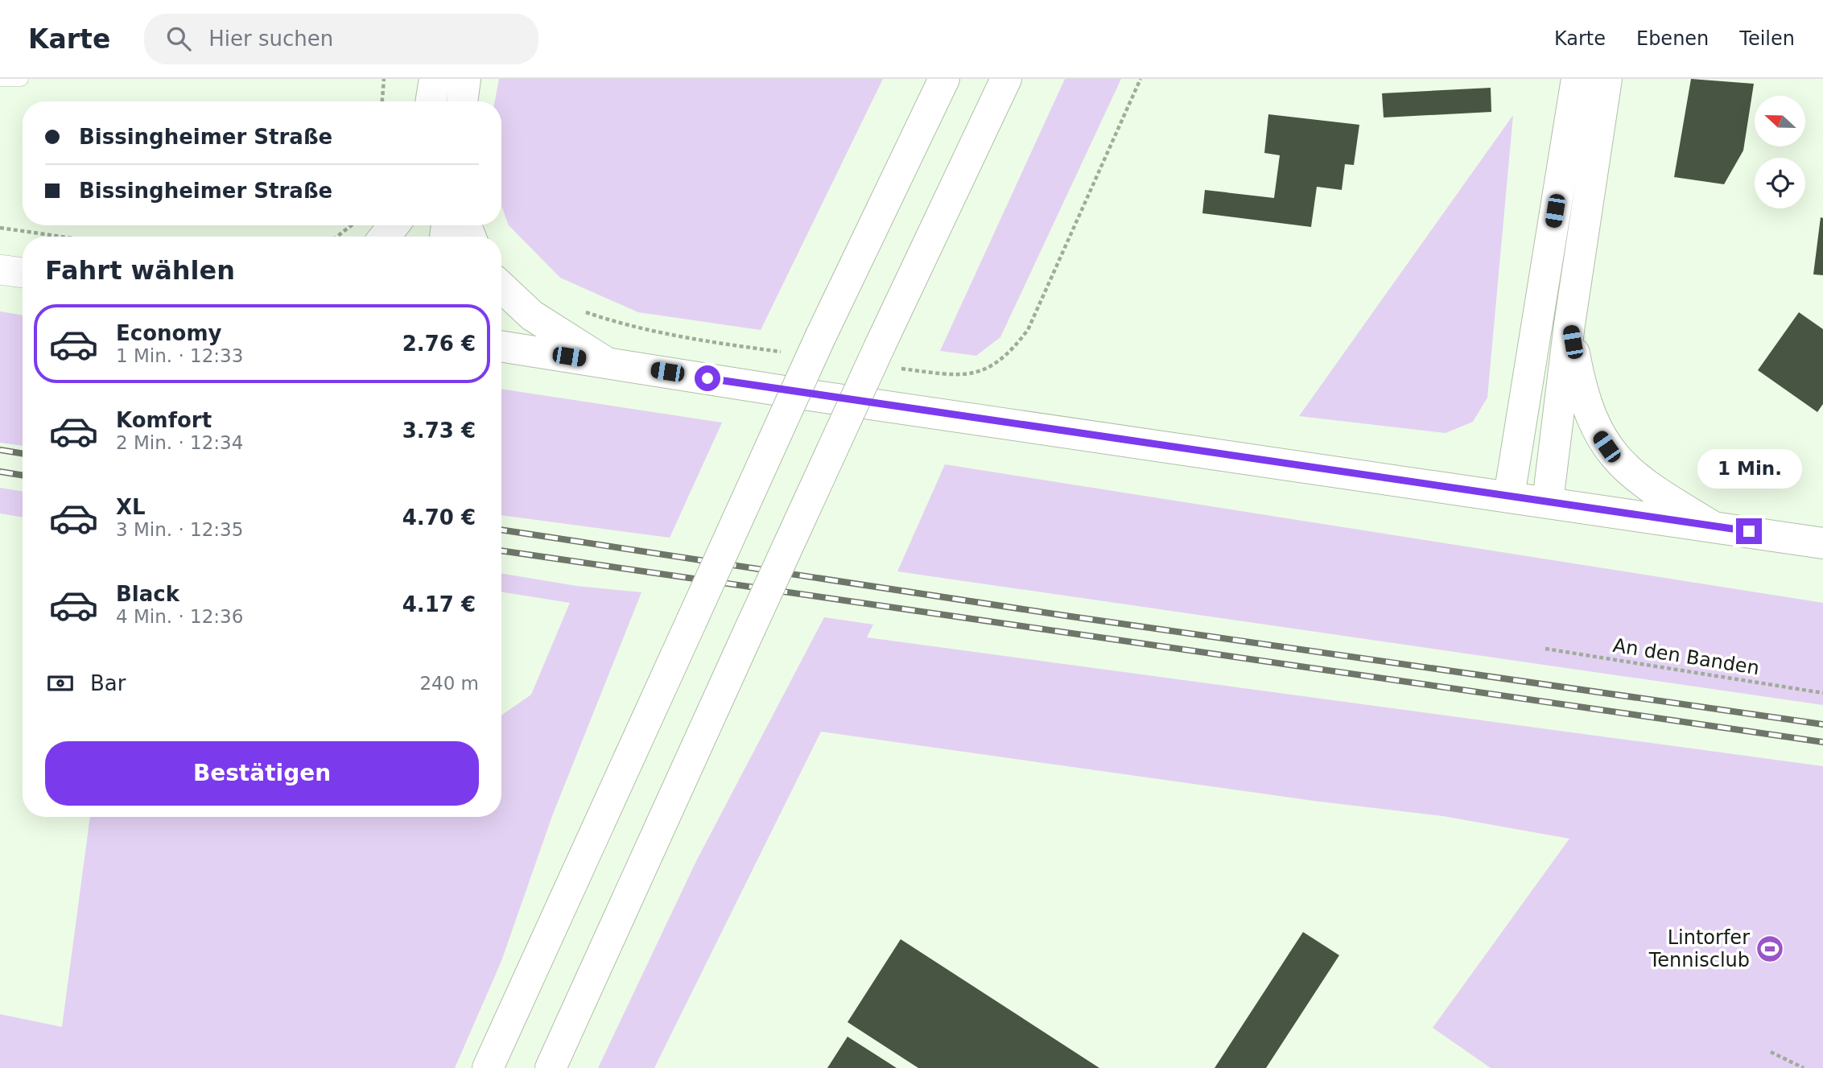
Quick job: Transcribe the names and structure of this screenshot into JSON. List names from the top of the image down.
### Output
{
  "streets": {
    "path": ["An den Banden"]
  },
  "places": {
    "sports": ["Lintorfer Tennisclub"]
  },
  "north": "left",
  "page": {
    "header": "Karte",
    "search": "Hier suchen",
    "nav": ["Karte", "Ebenen", "Teilen"],
    "banner": ["Bissingheimer Straße", "Bissingheimer Straße"],
    "heading": "Fahrt wählen",
    "list": [
      {
        "name": "Economy",
        "note": "1 Min. · 12:33",
        "value": "2.76 €"
      },
      {
        "name": "Komfort",
        "note": "2 Min. · 12:34",
        "value": "3.73 €"
      },
      {
        "name": "XL",
        "note": "3 Min. · 12:35",
        "value": "4.70 €"
      },
      {
        "name": "Black",
        "note": "4 Min. · 12:36",
        "value": "4.17 €"
      }
    ],
    "bubble": "1 Min.",
    "pay": ["Bar", "240 m"],
    "buttons": "Bestätigen"
  }
}
